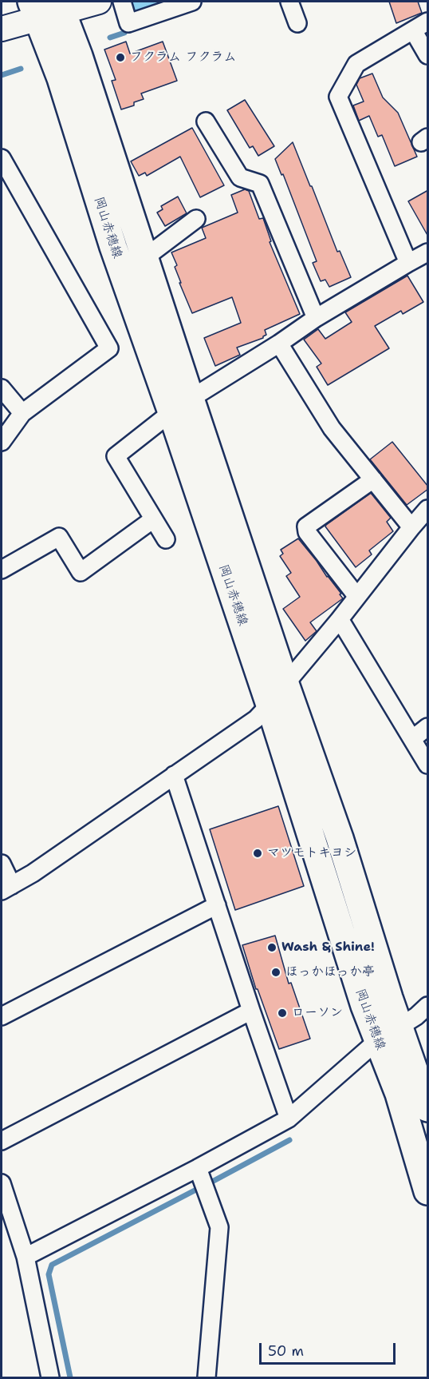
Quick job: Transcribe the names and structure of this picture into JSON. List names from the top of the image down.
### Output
{
  "streets": {
    "main road": ["岡山赤穂線"]
  },
  "places": [
    "フクラム フクラム",
    "マツモトキヨシ",
    "Wash & Shine!",
    "ほっかほっか亭",
    "ローソン"
  ],
  "scale_bar": "50 m"
}
